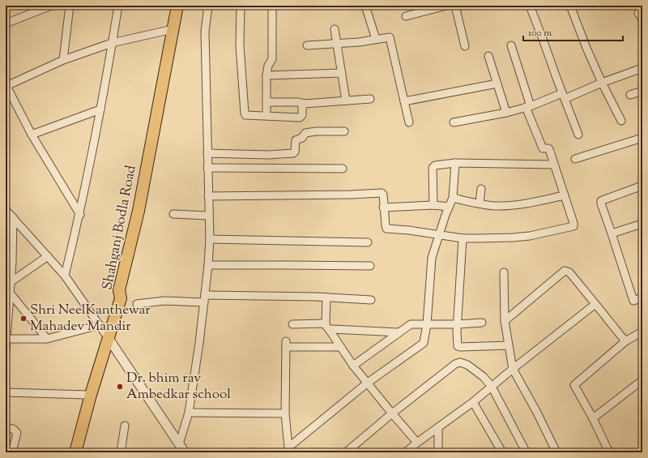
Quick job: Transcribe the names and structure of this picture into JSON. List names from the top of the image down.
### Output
{
  "streets": {
    "main road": ["Shahganj Bodla Road"]
  },
  "places": ["Shri NeelKanthewar Mahadev Mandir", "Dr. bhim rav Ambedkar school"],
  "scale_bar": "100 m"
}
